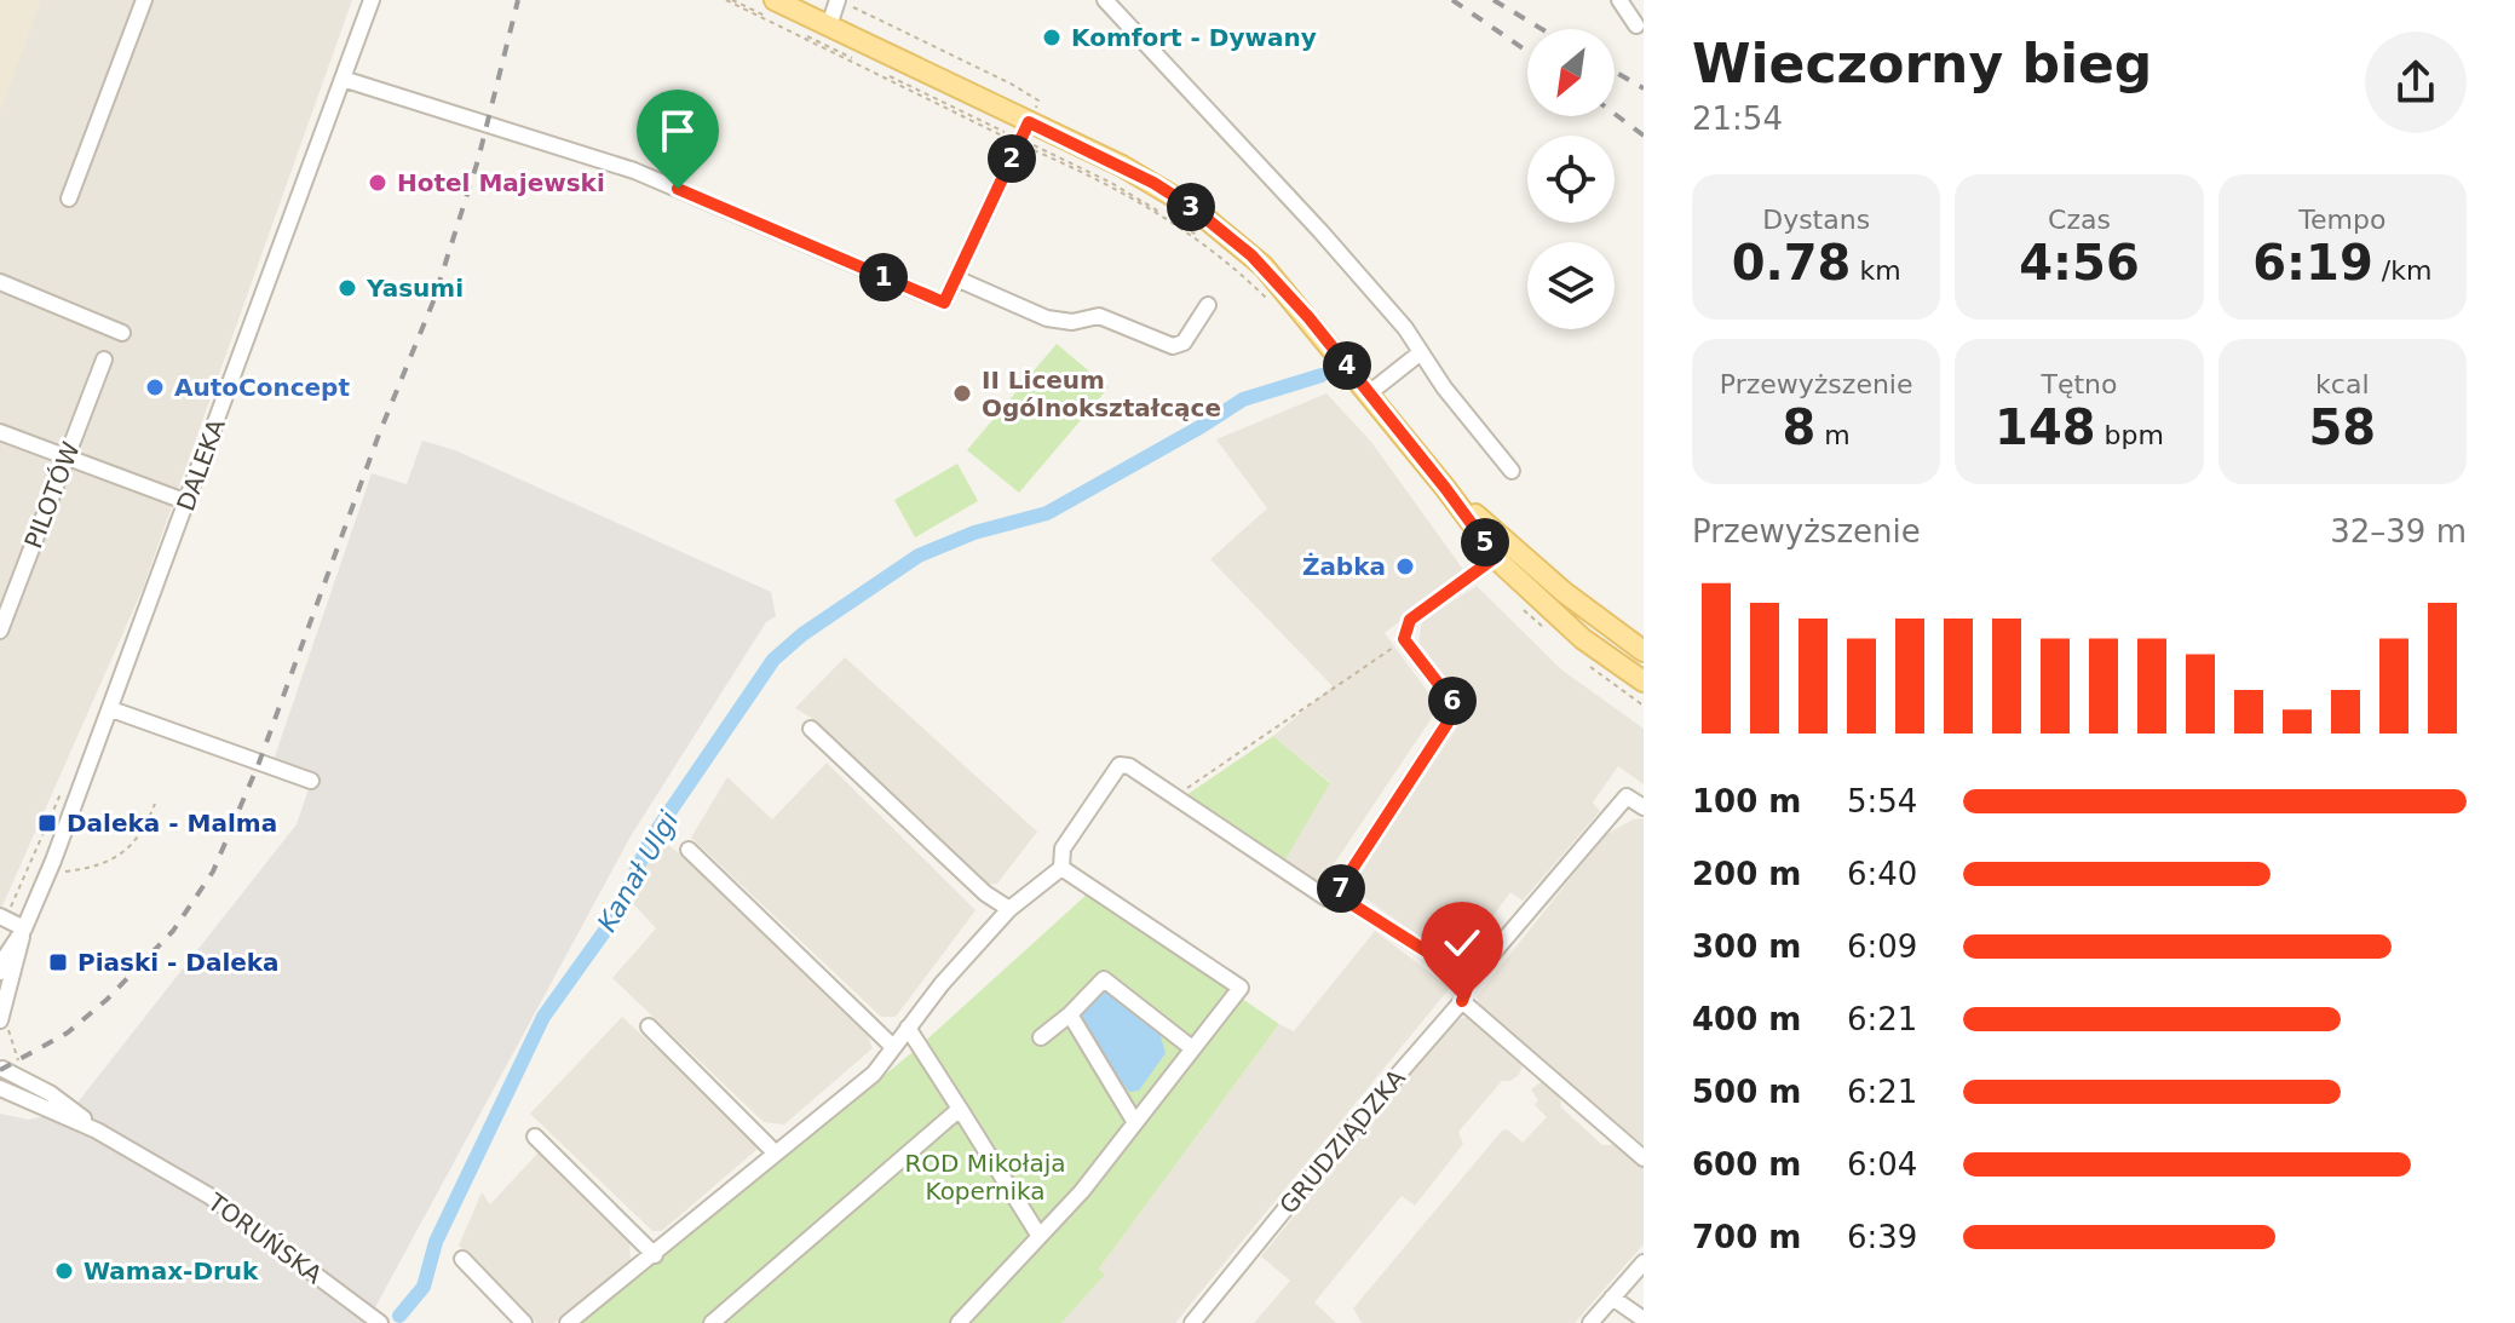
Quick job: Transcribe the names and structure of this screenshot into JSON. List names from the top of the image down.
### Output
{
  "streets": {
    "street": [
      "DALEKA",
      "PILOTÓW",
      "GRUDZIĄDZKA",
      "TORUŃSKA"
    ]
  },
  "water": ["Kanał Ulgi"],
  "parks": ["ROD Mikołaja Kopernika"],
  "places": {
    "other": [
      "Komfort - Dywany",
      "Hotel Majewski",
      "Yasumi",
      "AutoConcept",
      "II Liceum Ogólnokształcące",
      "Żabka",
      "Wamax-Druk"
    ],
    "transit": ["Daleka - Malma", "Piaski - Daleka"]
  },
  "north": "bottom left",
  "page": {
    "heading": ["Wieczorny bieg", "21:54"],
    "pins": [
      "2",
      "3",
      "1",
      "4",
      "5",
      "6",
      "7"
    ],
    "stats": [
      ["Dystans", "0.78 km"],
      ["Czas", "4:56"],
      ["Tempo", "6:19 /km"],
      ["Przewyższenie", "8 m"],
      ["Tętno", "148 bpm"],
      ["kcal", "58"]
    ],
    "chart": ["Przewyższenie", "32–39 m"],
    "list": [
      {
        "name": "100 m",
        "note": "5:54"
      },
      {
        "name": "200 m",
        "note": "6:40"
      },
      {
        "name": "300 m",
        "note": "6:09"
      },
      {
        "name": "400 m",
        "note": "6:21"
      },
      {
        "name": "500 m",
        "note": "6:21"
      },
      {
        "name": "600 m",
        "note": "6:04"
      },
      {
        "name": "700 m",
        "note": "6:39"
      }
    ]
  }
}
